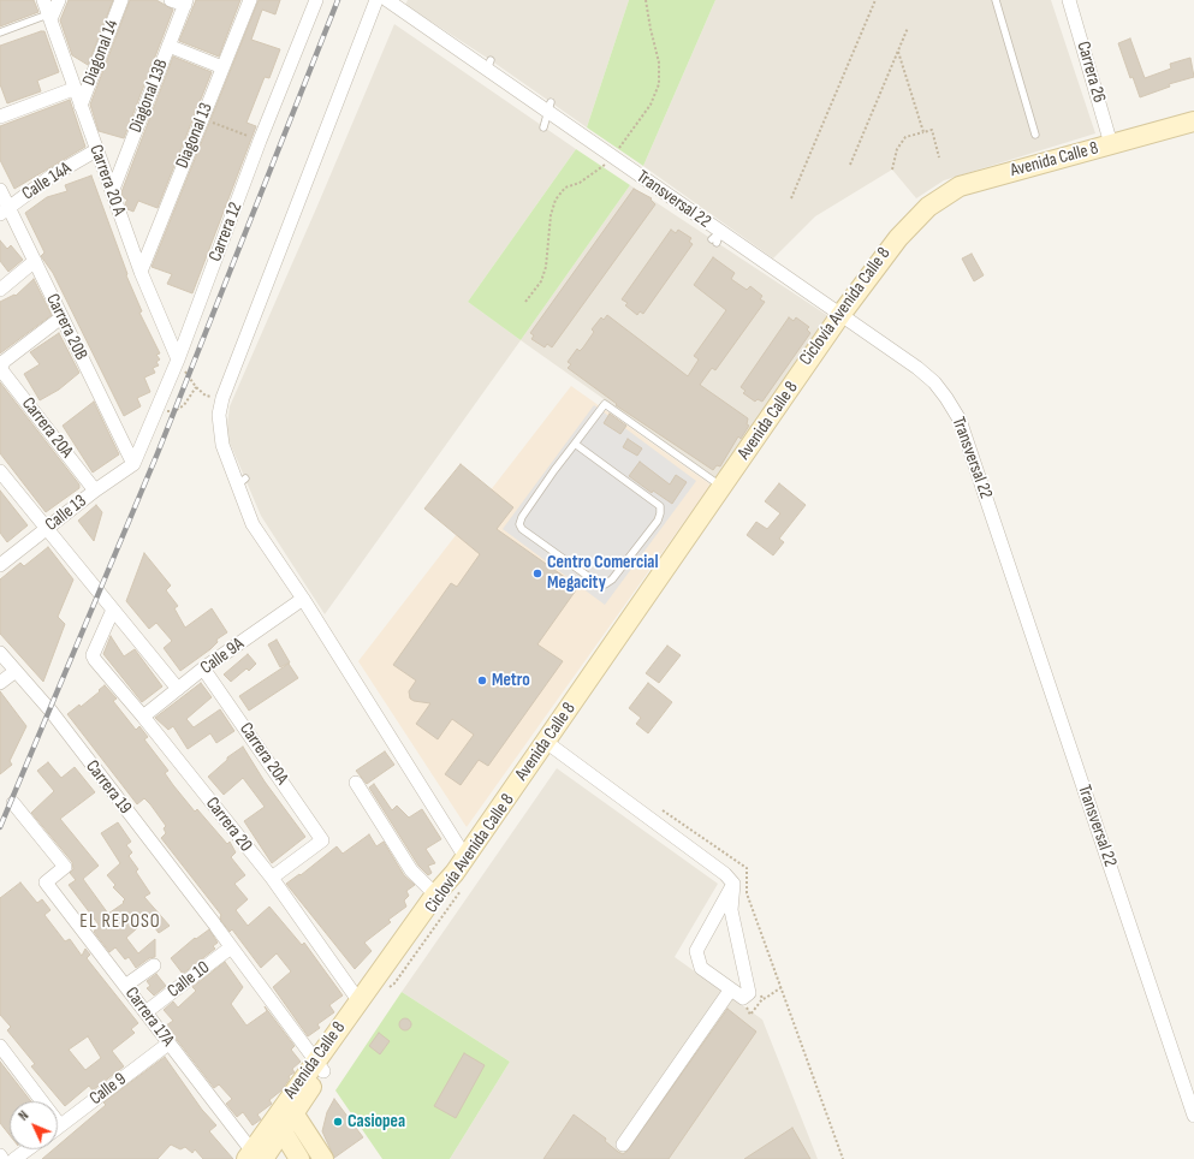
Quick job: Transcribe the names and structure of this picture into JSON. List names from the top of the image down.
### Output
{
  "streets": {
    "main road": ["Avenida Calle 8"],
    "street": [
      "Diagonal 14",
      "Carrera 26",
      "Diagonal 13B",
      "Diagonal 13",
      "Carrera 20 A",
      "Calle 14A",
      "Transversal 22",
      "Carrera 12",
      "Carrera 20B",
      "Carrera 20A",
      "Calle 13",
      "Calle 9A",
      "Carrera 19",
      "Carrera 20",
      "Calle 10",
      "Carrera 17A",
      "Calle 9"
    ],
    "path": ["Ciclovía Avenida Calle 8"]
  },
  "crossings": [
    ["Diagonal 14", "Carrera 20 A"],
    ["Carrera 26", "Avenida Calle 8"],
    ["Diagonal 13B", "Carrera 20 A"],
    ["Diagonal 13", "Carrera 20 A"],
    ["Avenida Calle 8", "Transversal 22"],
    ["Avenida Calle 8", "Ciclovía Avenida Calle 8"],
    ["Avenida Calle 8", "Carrera 19"],
    ["Avenida Calle 8", "Carrera 20"],
    ["Avenida Calle 8", "Carrera 17A"],
    ["Carrera 20 A", "Calle 14A"],
    ["Carrera 20 A", "Carrera 12"],
    ["Calle 14A", "Carrera 20B"],
    ["Carrera 12", "Carrera 20B"],
    ["Carrera 12", "Calle 13"],
    ["Carrera 20B", "Calle 13"],
    ["Carrera 20A", "Calle 13"],
    ["Carrera 20A", "Calle 9A"],
    ["Carrera 20A", "Carrera 20"],
    ["Calle 9A", "Carrera 20"],
    ["Carrera 19", "Calle 10"],
    ["Calle 10", "Carrera 17A"],
    ["Carrera 17A", "Calle 9"]
  ],
  "districts": ["EL REPOSO"],
  "places": ["Centro Comercial Megacity", "Metro", "Casiopea"],
  "north": "top left"
}
